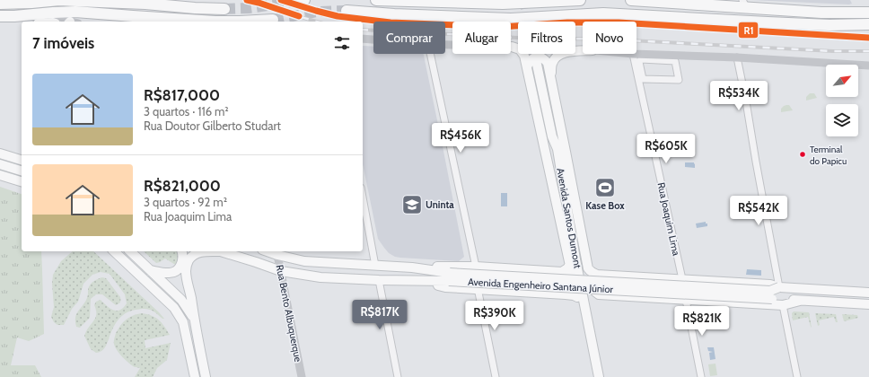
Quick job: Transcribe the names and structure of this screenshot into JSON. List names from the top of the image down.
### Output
{
  "streets": {
    "main road": ["Avenida Santos Dumont", "Avenida Engenheiro Santana Júnior", "Rua Bento Albuquerque"],
    "street": ["Rua Joaquim Lima"]
  },
  "crossings": [
    ["Avenida Engenheiro Santana Júnior", "Rua Bento Albuquerque"]
  ],
  "places": {
    "other": ["Terminal do Papicu"],
    "sports": ["Kase Box"],
    "school or university": ["Uninta"]
  },
  "lines": ["transit line R1"],
  "north": "top right",
  "page": {
    "chip": [
      "Comprar",
      "Alugar",
      "Filtros",
      "Novo"
    ],
    "heading": "7 imóveis",
    "list": [
      {
        "name": "R$817,000",
        "note": "3 quartos · 116 m² · Rua Doutor Gilberto Studart"
      },
      {
        "name": "R$821,000",
        "note": "3 quartos · 92 m² · Rua Joaquim Lima"
      }
    ],
    "price": [
      "R$534K",
      "R$456K",
      "R$605K",
      "R$542K",
      "R$817K",
      "R$390K",
      "R$821K"
    ]
  }
}
